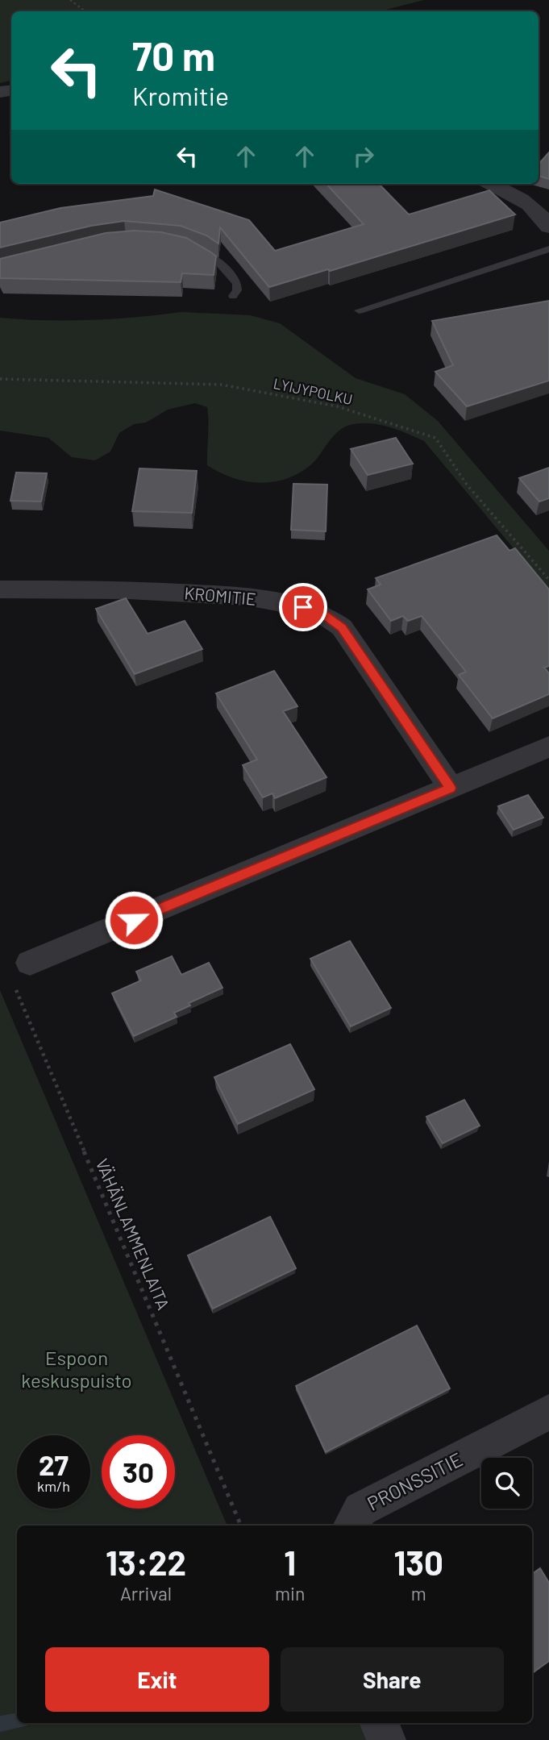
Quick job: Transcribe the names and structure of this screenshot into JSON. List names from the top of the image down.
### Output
{
  "streets": {
    "street": ["KROMITIE", "PRONSSITIE"],
    "path": ["LYIJYPOLKU", "VÄHÄNLAMMENLAITA"]
  },
  "parks": ["Espoon keskuspuisto"],
  "page": {
    "turn": ["70 m", "Kromitie"],
    "speed": "27 km/h",
    "limit": "30",
    "eta": [
      "13:22",
      "Arrival",
      "1",
      "min",
      "130",
      "m"
    ],
    "buttons": ["Exit", "Share"]
  }
}
